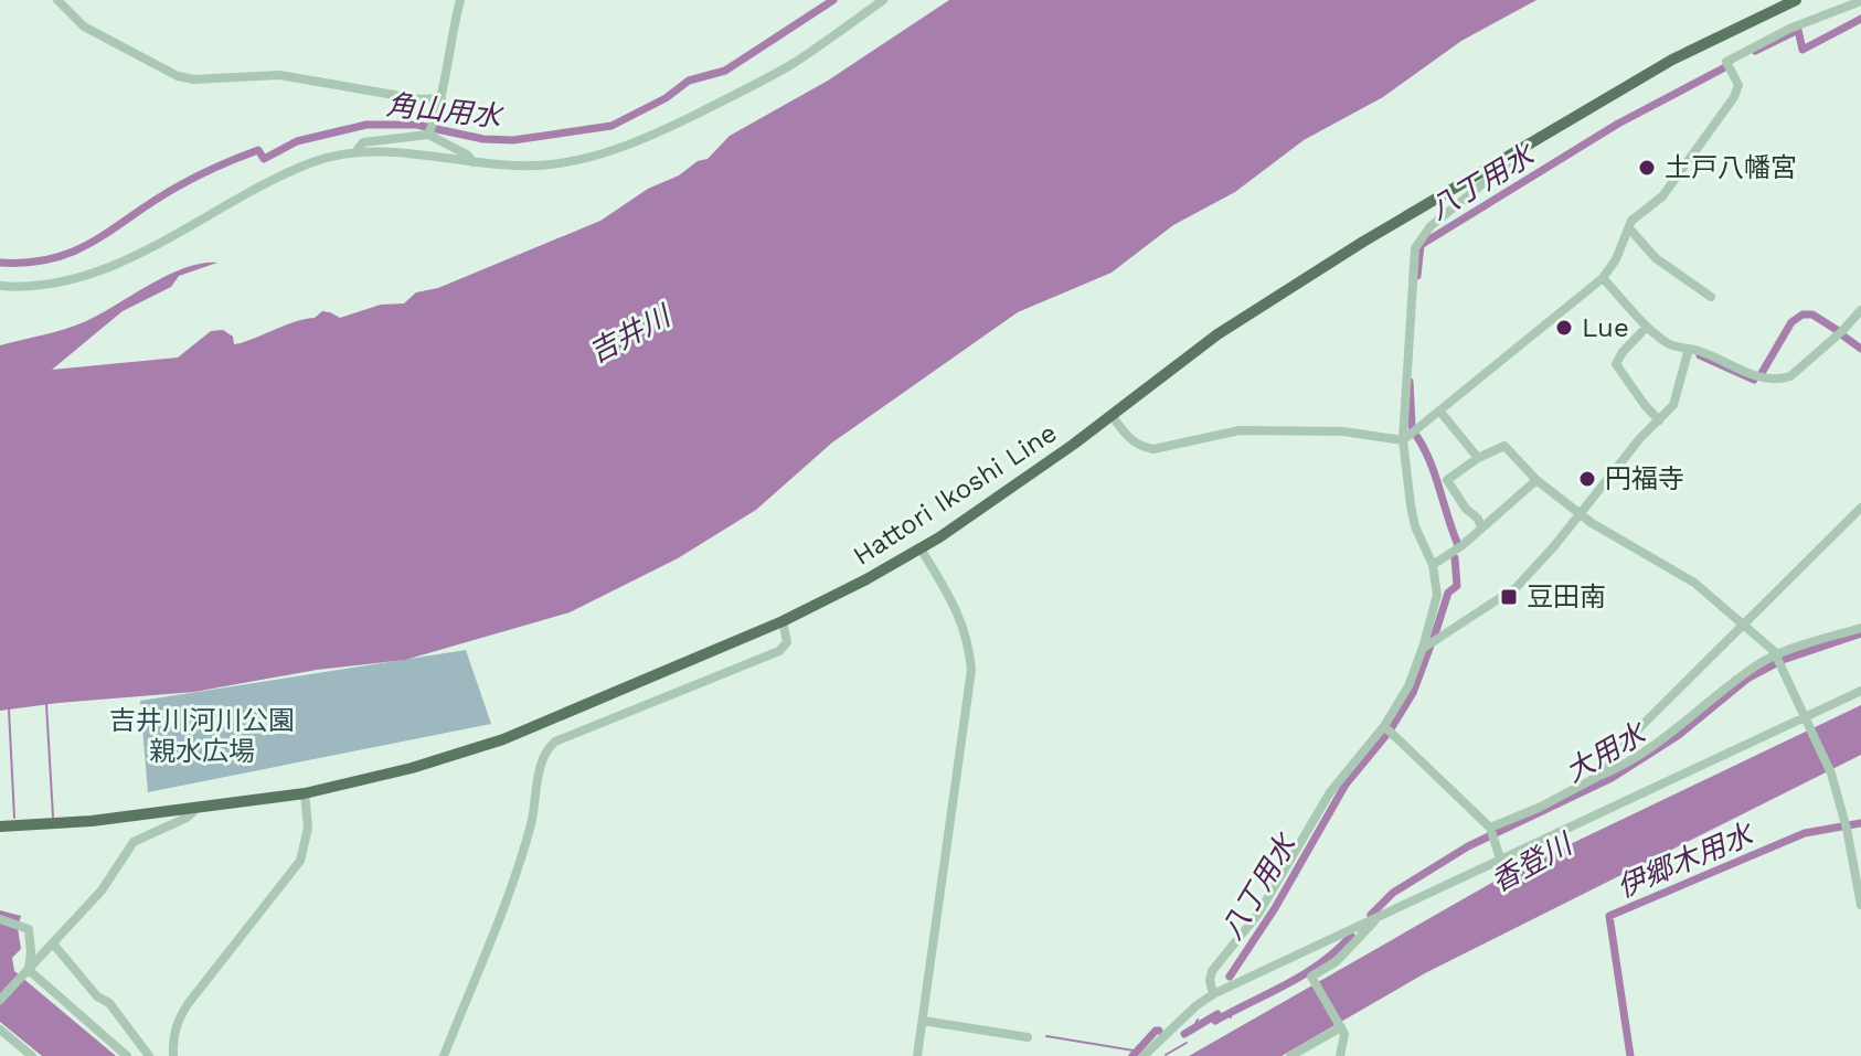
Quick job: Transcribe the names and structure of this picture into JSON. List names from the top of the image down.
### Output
{
  "streets": {
    "main road": ["Hattori Ikoshi Line"]
  },
  "water": [
    "角山用水",
    "八丁用水",
    "吉井川",
    "大用水",
    "伊郷木用水",
    "香登川"
  ],
  "parks": ["吉井川河川公園 親水広場"],
  "places": {
    "other": ["土戸八幡宮", "Lue", "円福寺"],
    "transit": ["豆田南"]
  }
}
